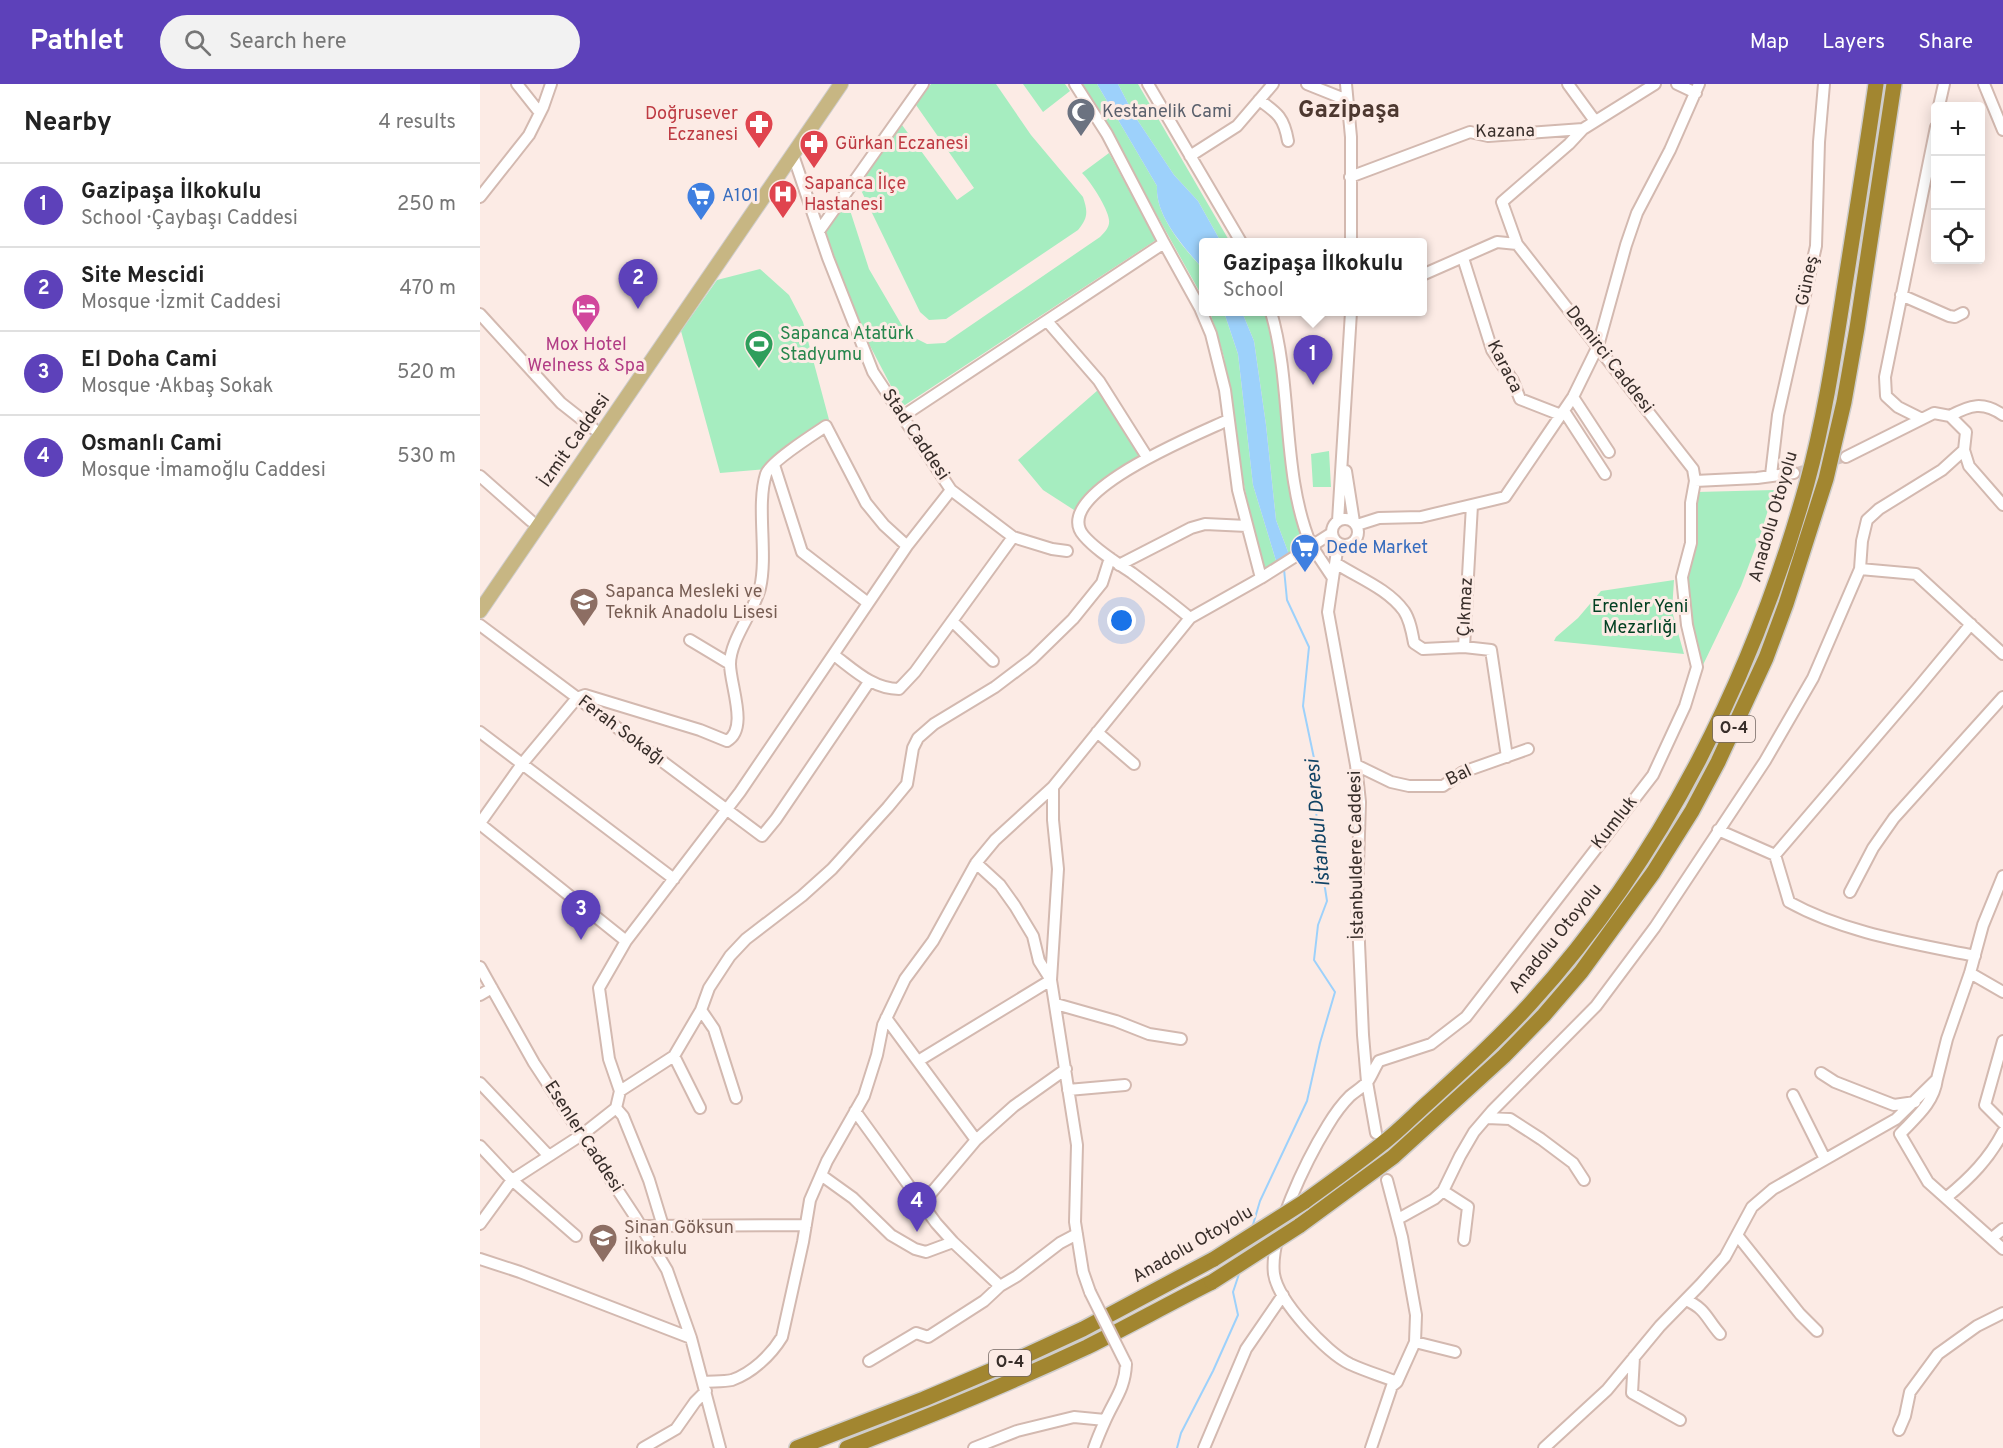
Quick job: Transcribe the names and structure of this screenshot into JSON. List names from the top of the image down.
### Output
{
  "streets": {
    "highway": ["Anadolu Otoyolu", "O-4"],
    "main road": ["İzmit Caddesi"],
    "street": [
      "Kazana",
      "Güneş",
      "Demirci Caddesi",
      "Karaca",
      "Stad Caddesi",
      "Çıkmaz",
      "Ferah Sokağı",
      "Bal",
      "Kumluk",
      "İstanbuldere Caddesi",
      "Esenler Caddesi"
    ]
  },
  "crossings": [
    ["Kazana", "Demirci Caddesi"],
    ["Demirci Caddesi", "Kumluk"],
    ["Stad Caddesi", "İzmit Caddesi"],
    ["Çıkmaz", "Bal"],
    ["Bal", "İstanbuldere Caddesi"],
    ["Kumluk", "İstanbuldere Caddesi"]
  ],
  "districts": ["Gazipaşa"],
  "water": ["İstanbul Deresi"],
  "parks": ["Erenler Yeni Mezarlığı"],
  "places": {
    "mosque": ["Kestanelik Cami"],
    "pharmacy": ["Doğrusever Eczanesi", "Gürkan Eczanesi"],
    "hospital": ["Sapanca İlçe Hastanesi"],
    "supermarket": ["A101", "Dede Market"],
    "hotel": ["Mox Hotel Welness & Spa"],
    "sports": ["Sapanca Atatürk Stadyumu"],
    "school or university": ["Sapanca Mesleki ve Teknik Anadolu Lisesi", "Sinan Göksun İlkokulu"]
  },
  "page": {
    "header": "Pathlet",
    "search": "Search here",
    "nav": ["Map", "Layers", "Share"],
    "heading": ["Nearby", "4 results"],
    "map_buttons": ["+", "−"],
    "list": [
      {
        "mark": "1",
        "name": "Gazipaşa İlkokulu",
        "note": "School · Çaybaşı Caddesi",
        "value": "250 m"
      },
      {
        "mark": "2",
        "name": "Site Mescidi",
        "note": "Mosque · İzmit Caddesi",
        "value": "470 m"
      },
      {
        "mark": "3",
        "name": "El Doha Cami",
        "note": "Mosque · Akbaş Sokak",
        "value": "520 m"
      },
      {
        "mark": "4",
        "name": "Osmanlı Cami",
        "note": "Mosque · İmamoğlu Caddesi",
        "value": "530 m"
      }
    ],
    "popup": ["Gazipaşa İlkokulu", "School"],
    "pins": [
      "2",
      "1",
      "3",
      "4"
    ]
  }
}
